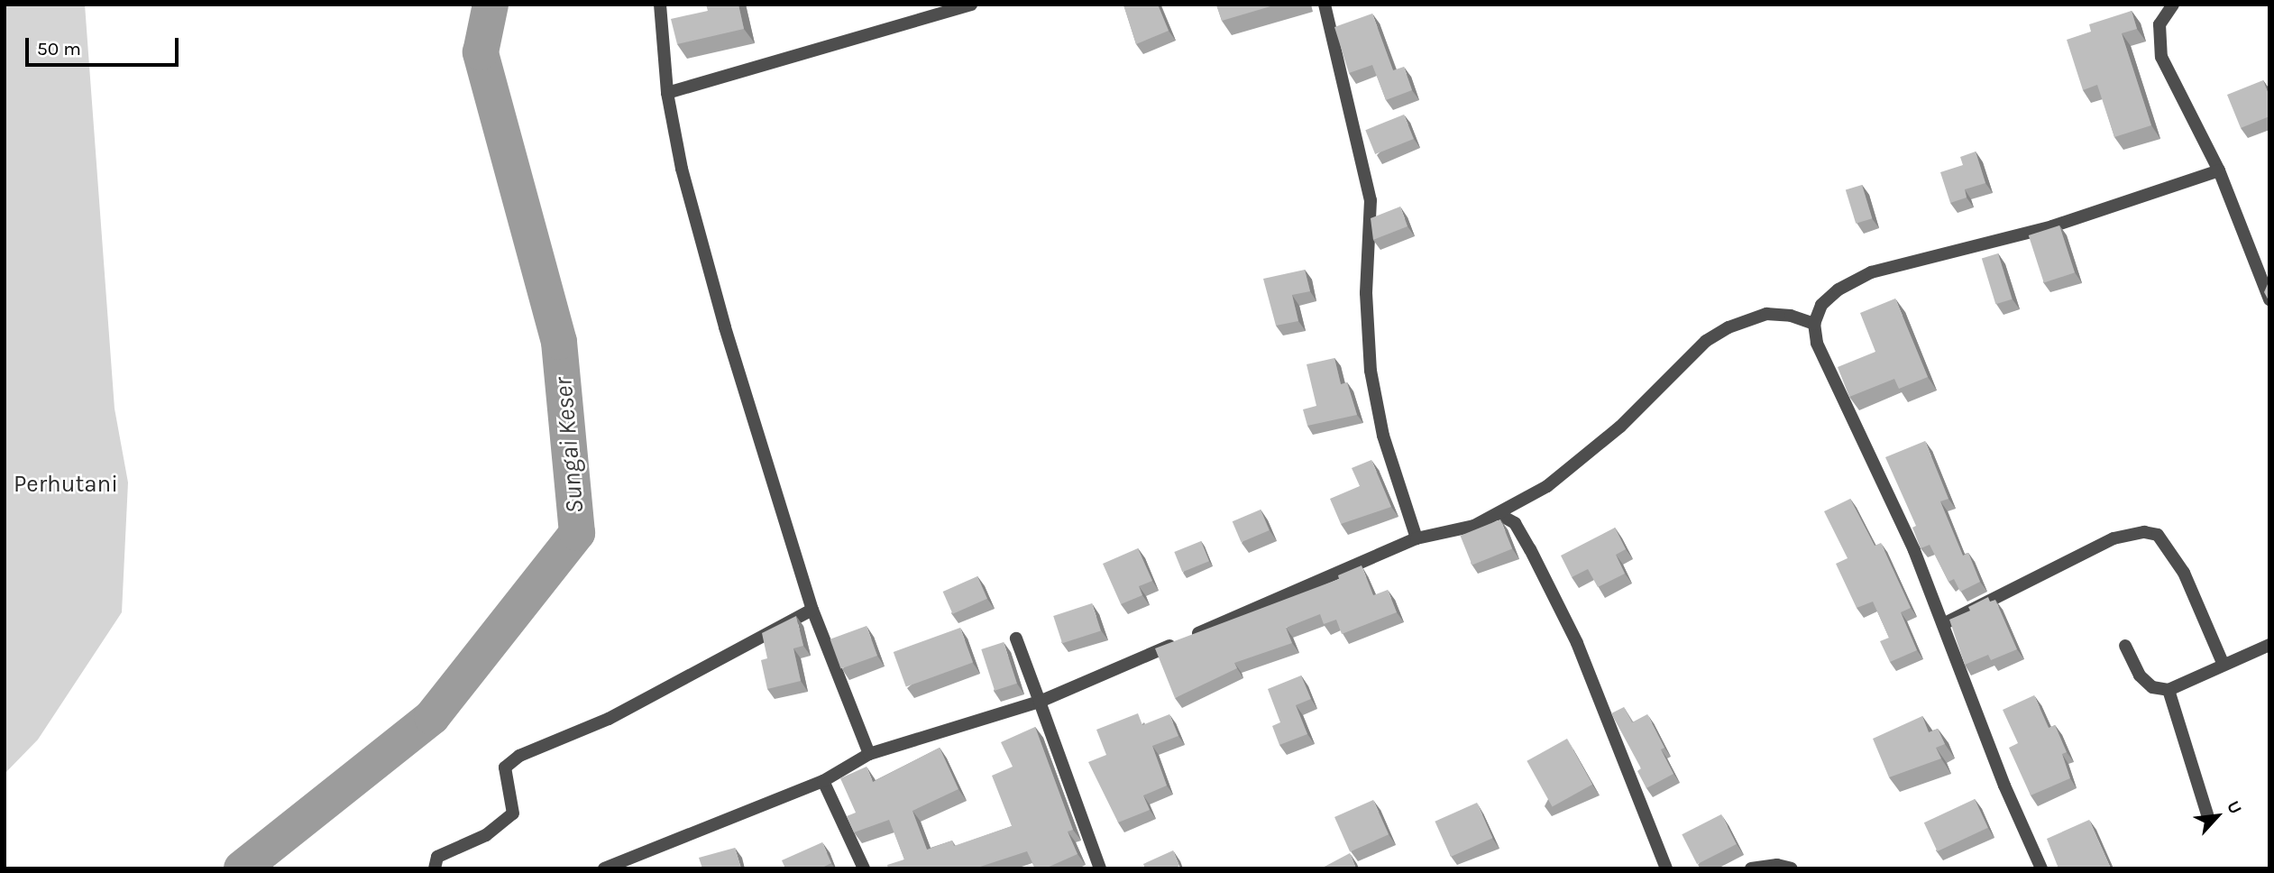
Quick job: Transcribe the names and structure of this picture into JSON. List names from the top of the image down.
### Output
{
  "water": ["Sungai Keser"],
  "parks": ["Perhutani"],
  "scale_bar": "50 m",
  "north": "top right"
}
